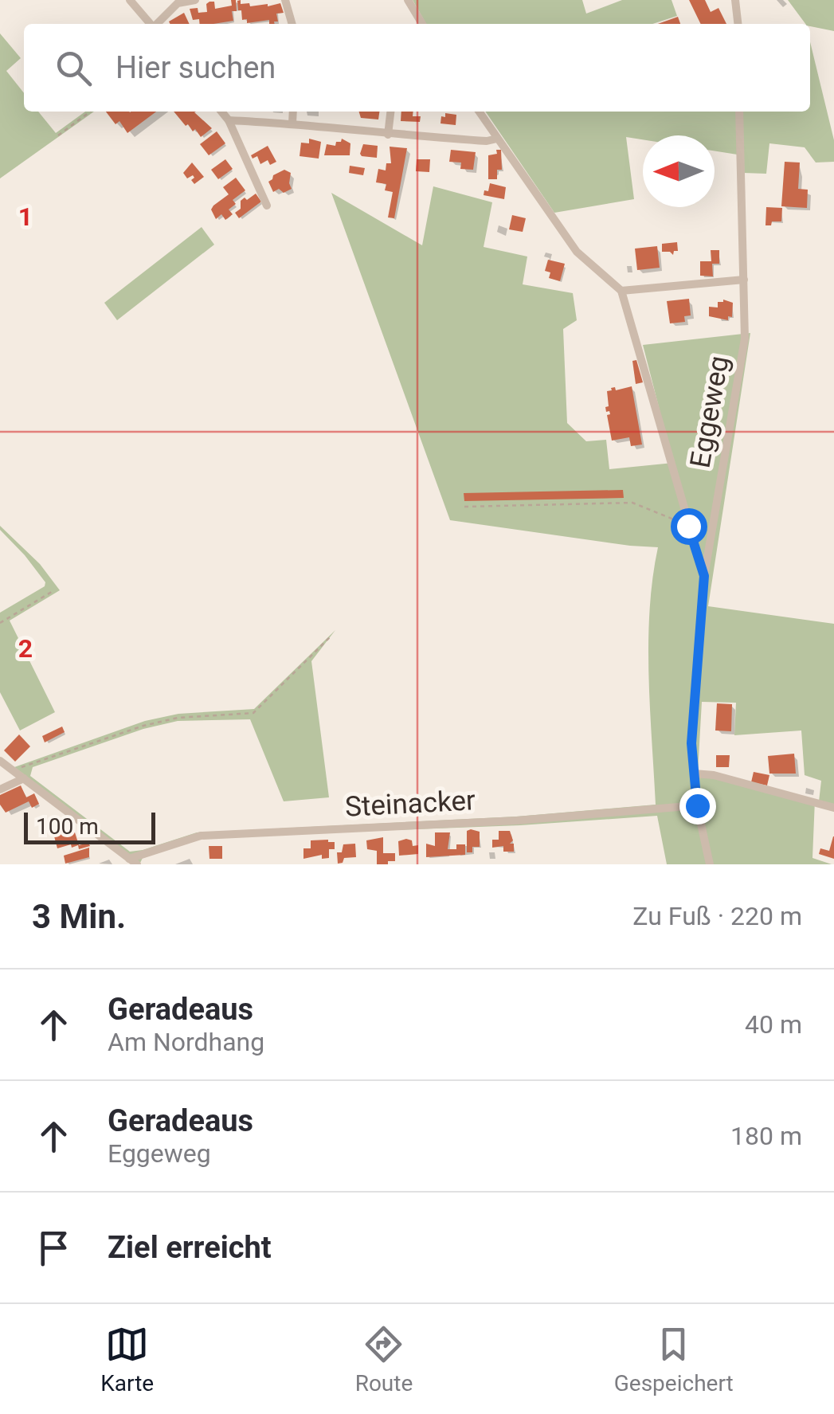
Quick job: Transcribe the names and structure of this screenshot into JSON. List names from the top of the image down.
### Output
{
  "streets": {
    "street": ["Eggeweg", "Steinacker"]
  },
  "crossings": [
    ["Eggeweg", "Steinacker"]
  ],
  "scale_bar": "100 m",
  "north": "left",
  "page": {
    "search": "Hier suchen",
    "scale": "100 m",
    "heading": ["3 Min.", "Zu Fuß · 220 m"],
    "list": [
      ["Geradeaus", "Am Nordhang", "40 m"],
      ["Geradeaus", "Eggeweg", "180 m"],
      "Ziel erreicht"
    ],
    "nav": ["Karte", "Route", "Gespeichert"]
  },
  "grid": {
    "rows": ["1", "2"]
  }
}
